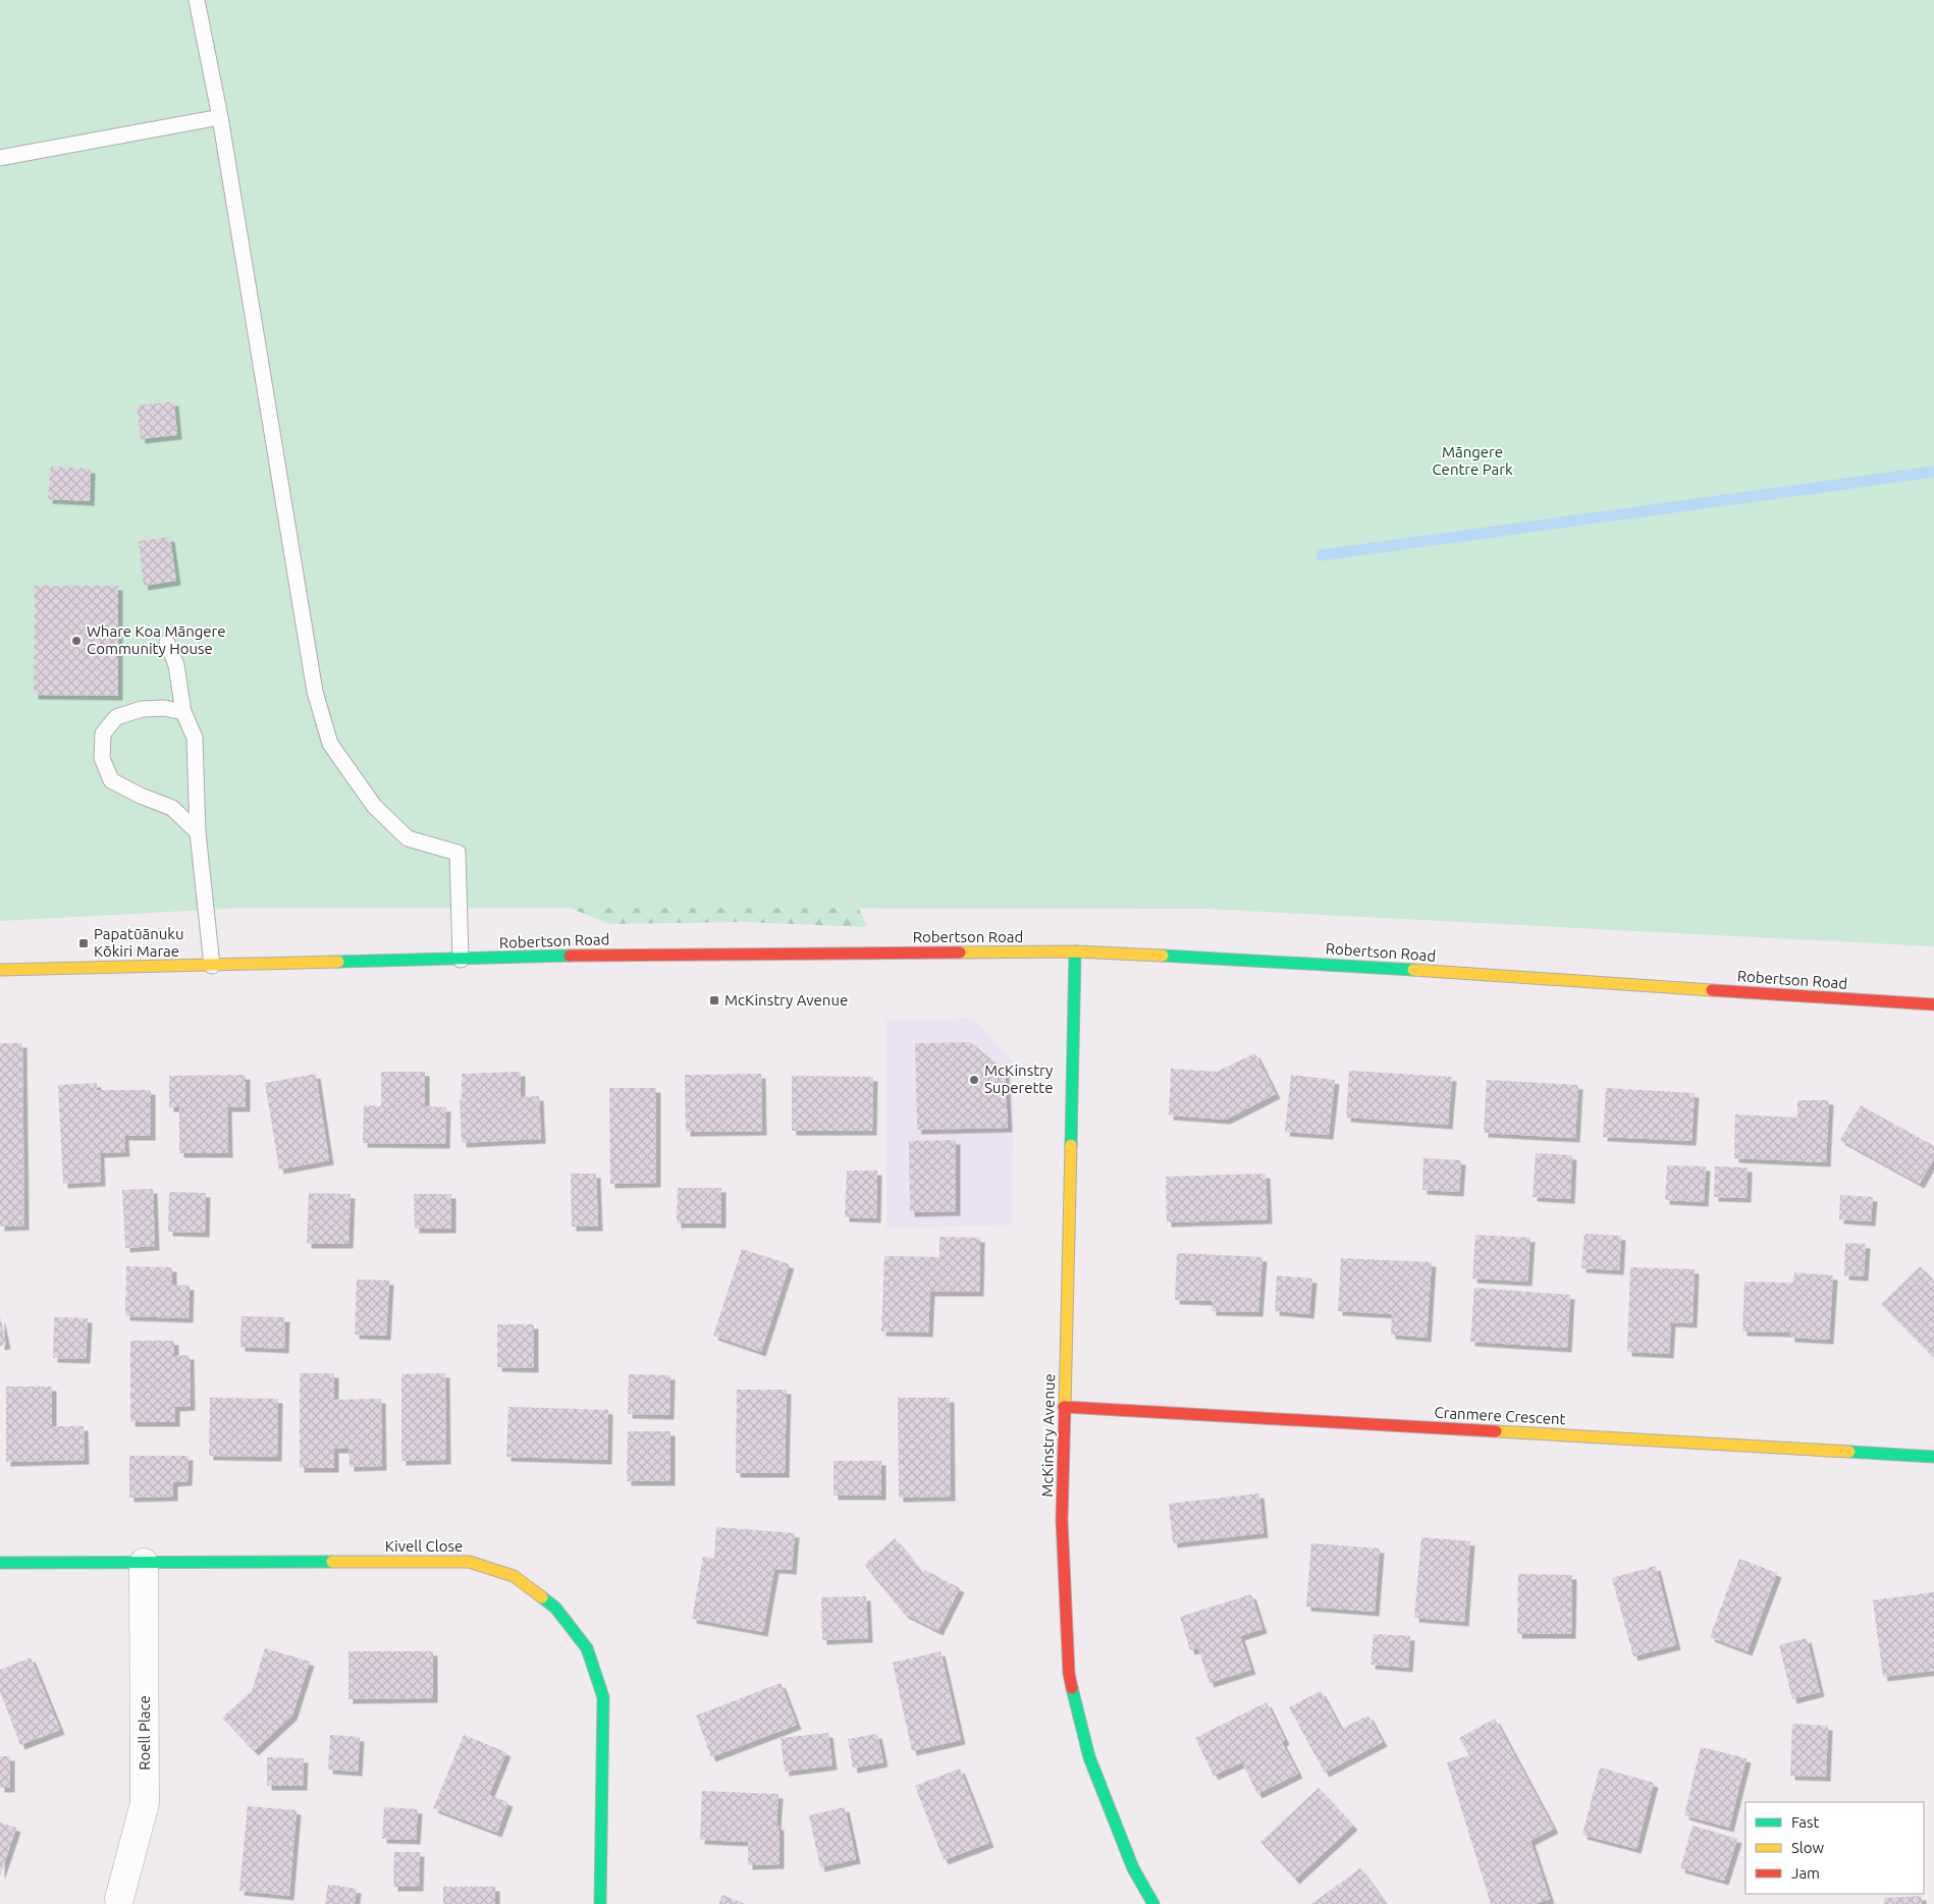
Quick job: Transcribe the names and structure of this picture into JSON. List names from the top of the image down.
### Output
{
  "streets": {
    "street": [
      "Robertson Road",
      "Cranmere Crescent",
      "McKinstry Avenue",
      "Kivell Close",
      "Roell Place"
    ]
  },
  "crossings": [
    ["Robertson Road", "McKinstry Avenue"],
    ["Cranmere Crescent", "McKinstry Avenue"],
    ["Kivell Close", "Roell Place"]
  ],
  "parks": ["Māngere Centre Park"],
  "places": {
    "other": ["Whare Koa Māngere Community House", "McKinstry Superette"],
    "transit": ["Papatūānuku Kōkiri Marae", "McKinstry Avenue"]
  },
  "legend": ["Fast", "Slow", "Jam"]
}
